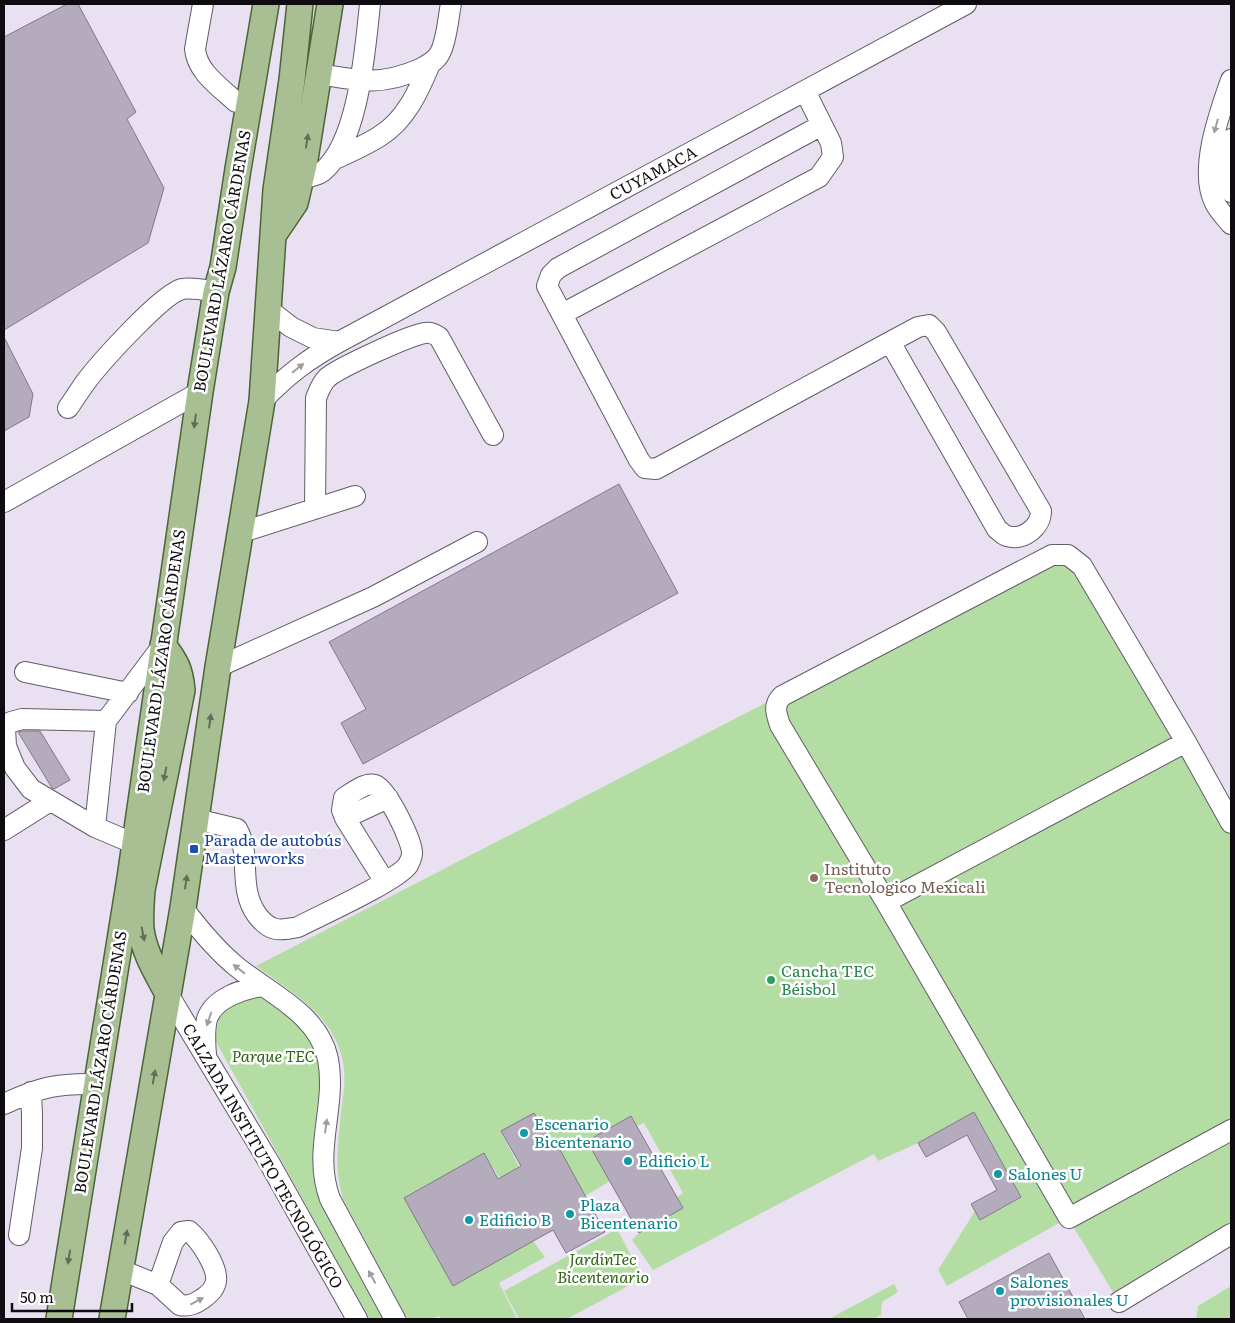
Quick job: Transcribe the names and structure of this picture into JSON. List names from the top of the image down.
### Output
{
  "streets": {
    "main road": ["BOULEVARD LÁZARO CÁRDENAS"],
    "street": ["CUYAMACA", "CALZADA INSTITUTO TECNOLÓGICO"]
  },
  "parks": ["Parque TEC", "JardínTec Bicentenario"],
  "places": {
    "transit": ["Parada de autobús Masterworks"],
    "other": [
      "Instituto Tecnologico Mexicali",
      "Cancha TEC Béisbol",
      "Escenario Bicentenario",
      "Edificio L",
      "Salones U",
      "Plaza Bicentenario",
      "Edificio B",
      "Salones provisionales U"
    ]
  },
  "scale_bar": "50 m"
}
